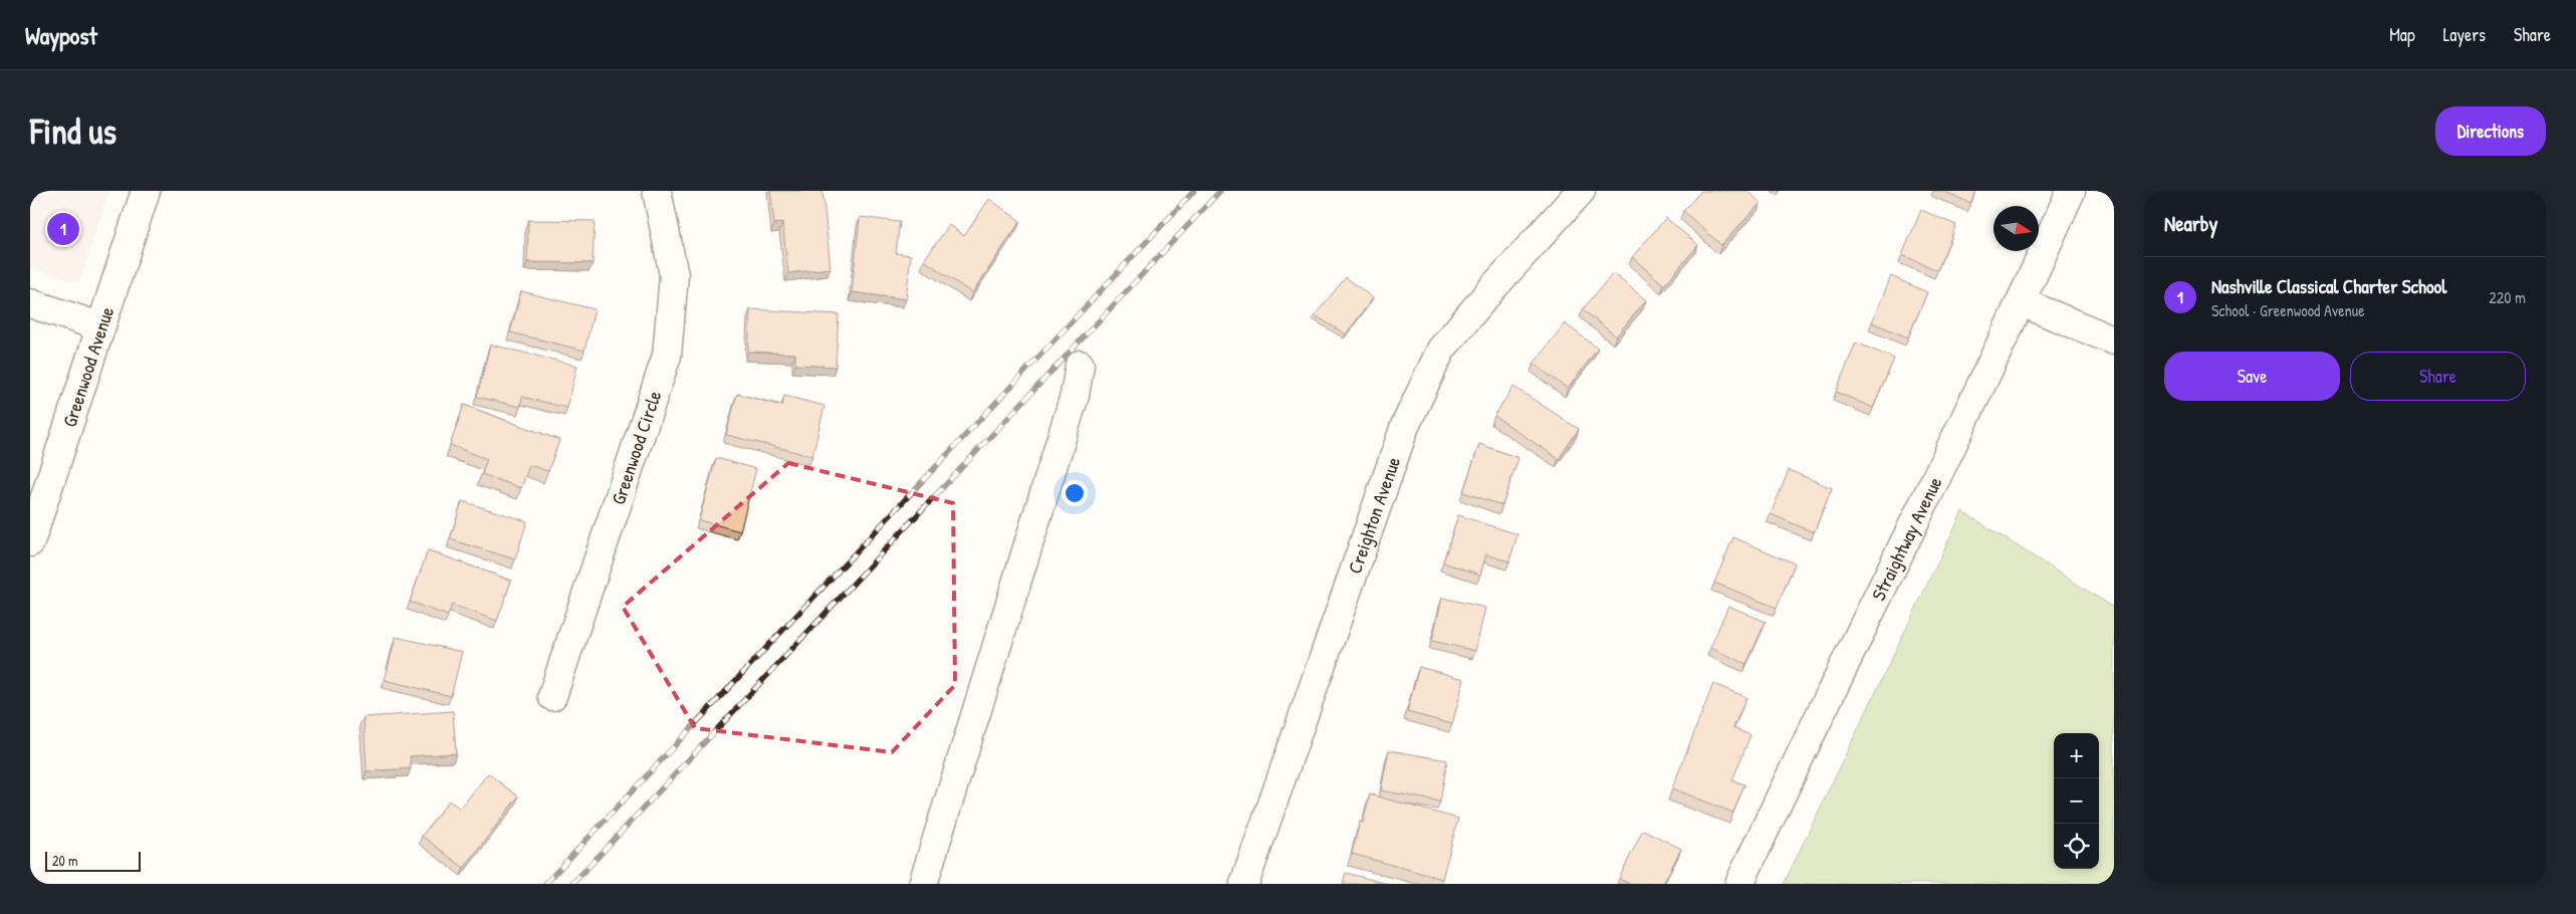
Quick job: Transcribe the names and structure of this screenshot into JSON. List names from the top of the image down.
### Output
{
  "streets": {
    "street": [
      "Greenwood Avenue",
      "Greenwood Circle",
      "Creighton Avenue",
      "Straightway Avenue"
    ]
  },
  "scale_bar": "20 m",
  "north": "right",
  "page": {
    "header": "Waypost",
    "nav": ["Map", "Layers", "Share"],
    "buttons": [
      "Directions",
      ["Save", "Share"]
    ],
    "title": "Find us",
    "heading": "Nearby",
    "pins": "1",
    "list": [
      {
        "mark": "1",
        "name": "Nashville Classical Charter School",
        "note": "School · Greenwood Avenue",
        "value": "220 m"
      }
    ],
    "map_buttons": ["+", "−"],
    "scale": "20 m"
  }
}
